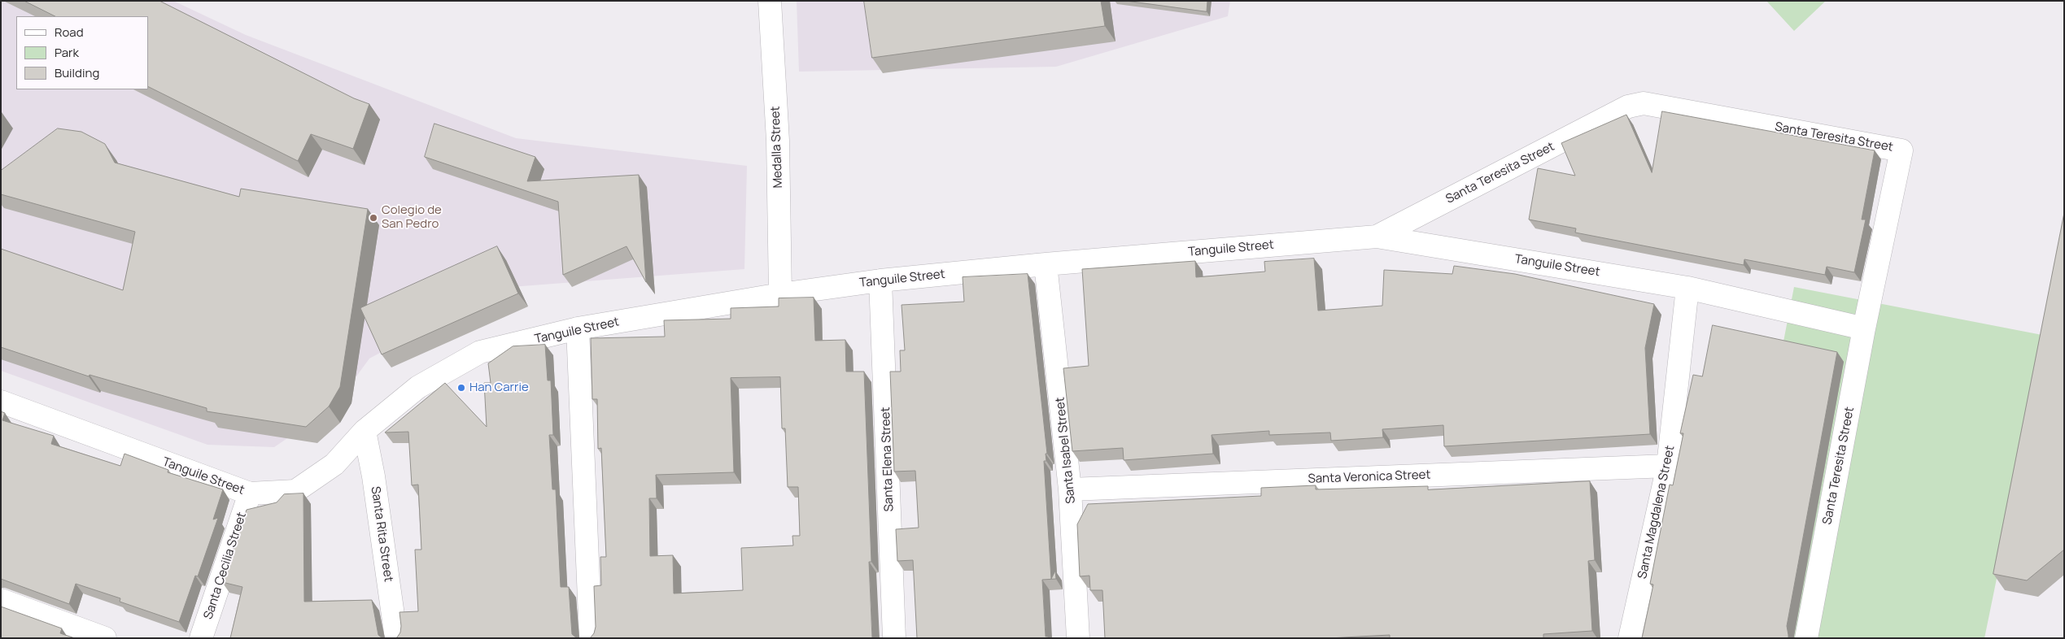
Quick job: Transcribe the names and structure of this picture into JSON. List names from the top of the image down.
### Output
{
  "streets": {
    "street": [
      "Santa Teresita Street",
      "Medalla Street",
      "Tanguile Street",
      "Santa Isabel Street",
      "Santa Elena Street",
      "Santa Veronica Street",
      "Santa Magdalena Street",
      "Santa Rita Street",
      "Santa Cecilia Street"
    ]
  },
  "crossings": [
    ["Santa Teresita Street", "Tanguile Street"],
    ["Medalla Street", "Tanguile Street"],
    ["Tanguile Street", "Santa Isabel Street"],
    ["Tanguile Street", "Santa Elena Street"],
    ["Tanguile Street", "Santa Magdalena Street"],
    ["Tanguile Street", "Santa Rita Street"],
    ["Tanguile Street", "Santa Cecilia Street"],
    ["Santa Isabel Street", "Santa Veronica Street"],
    ["Santa Veronica Street", "Santa Magdalena Street"]
  ],
  "places": ["Colegio de San Pedro", "Han Carrie"],
  "legend": ["Road", "Park", "Building"]
}
